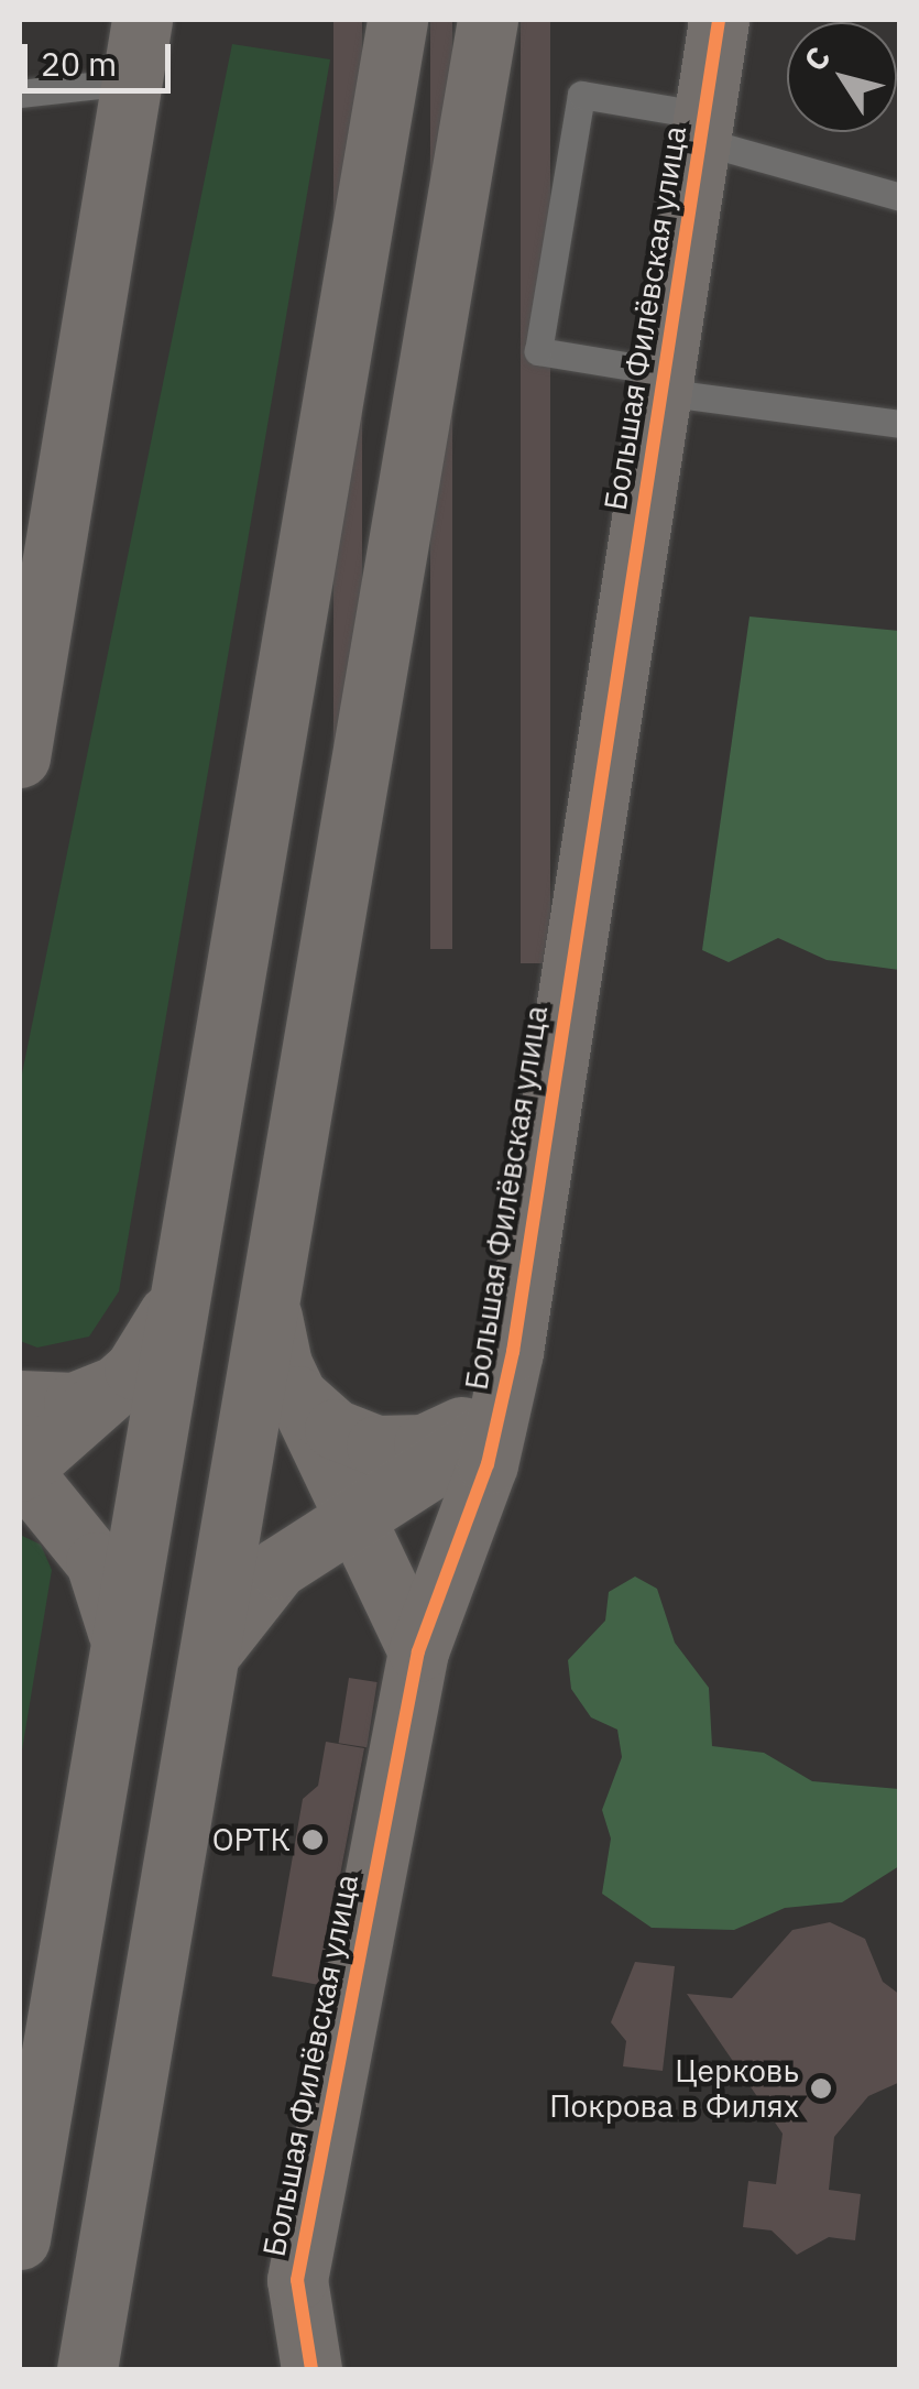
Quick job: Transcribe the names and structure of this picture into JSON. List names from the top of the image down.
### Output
{
  "streets": {
    "street": ["Большая Филёвская улица"]
  },
  "places": ["ОРТК", "Церковь Покрова в Филях"],
  "scale_bar": "20 m",
  "north": "top left"
}
